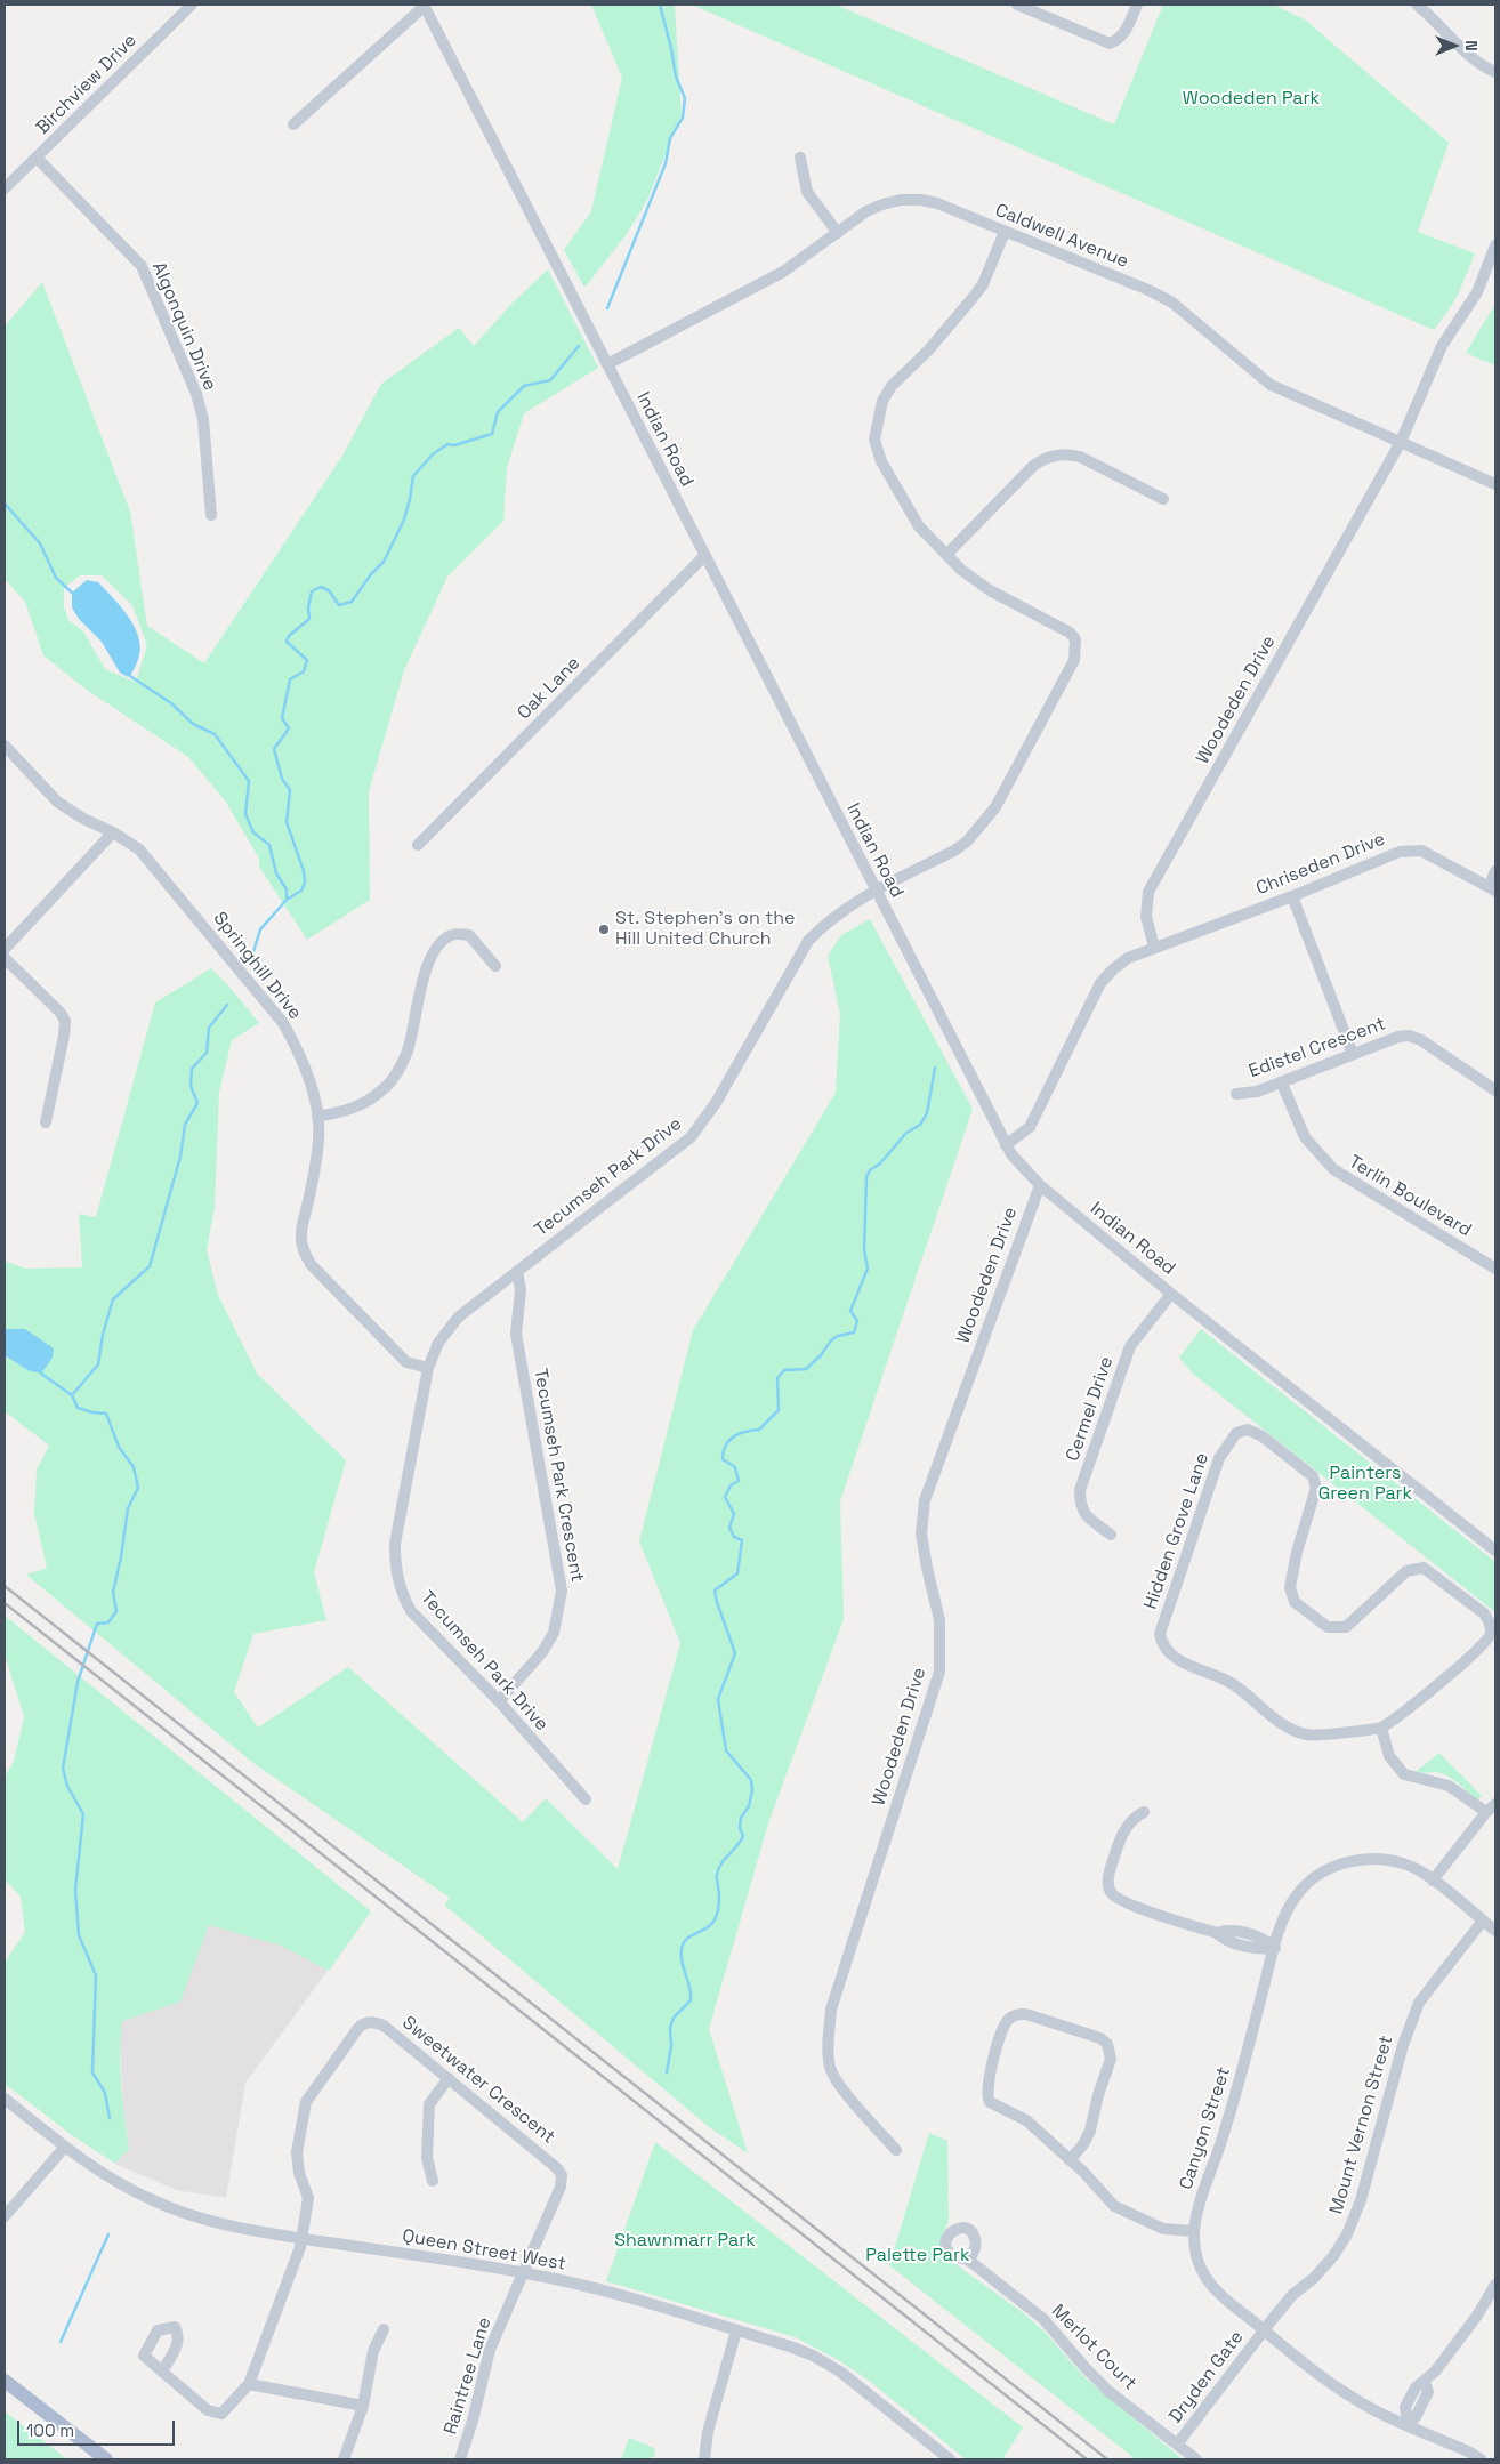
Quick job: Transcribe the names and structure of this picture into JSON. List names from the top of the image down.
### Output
{
  "streets": {
    "street": [
      "Birchview Drive",
      "Caldwell Avenue",
      "Algonquin Drive",
      "Indian Road",
      "Oak Lane",
      "Woodeden Drive",
      "Chriseden Drive",
      "Springhill Drive",
      "Edistel Crescent",
      "Tecumseh Park Drive",
      "Terlin Boulevard",
      "Cermel Drive",
      "Tecumseh Park Crescent",
      "Hidden Grove Lane",
      "Sweetwater Crescent",
      "Mount Vernon Street",
      "Canyon Street",
      "Queen Street West",
      "Merlot Court",
      "Raintree Lane",
      "Dryden Gate"
    ]
  },
  "crossings": [
    ["Birchview Drive", "Algonquin Drive"],
    ["Caldwell Avenue", "Indian Road"],
    ["Caldwell Avenue", "Woodeden Drive"],
    ["Caldwell Avenue", "Tecumseh Park Drive"],
    ["Indian Road", "Oak Lane"],
    ["Indian Road", "Woodeden Drive"],
    ["Indian Road", "Tecumseh Park Drive"],
    ["Indian Road", "Cermel Drive"],
    ["Woodeden Drive", "Chriseden Drive"],
    ["Springhill Drive", "Tecumseh Park Drive"],
    ["Edistel Crescent", "Terlin Boulevard"],
    ["Tecumseh Park Drive", "Tecumseh Park Crescent"],
    ["Sweetwater Crescent", "Queen Street West"],
    ["Sweetwater Crescent", "Raintree Lane"],
    ["Mount Vernon Street", "Canyon Street"],
    ["Mount Vernon Street", "Dryden Gate"],
    ["Canyon Street", "Dryden Gate"],
    ["Queen Street West", "Raintree Lane"],
    ["Merlot Court", "Dryden Gate"]
  ],
  "parks": [
    "Woodeden Park",
    "Painters Green Park",
    "Shawnmarr Park",
    "Palette Park"
  ],
  "places": ["St. Stephen's on the Hill United Church"],
  "scale_bar": "100 m",
  "north": "right"
}
